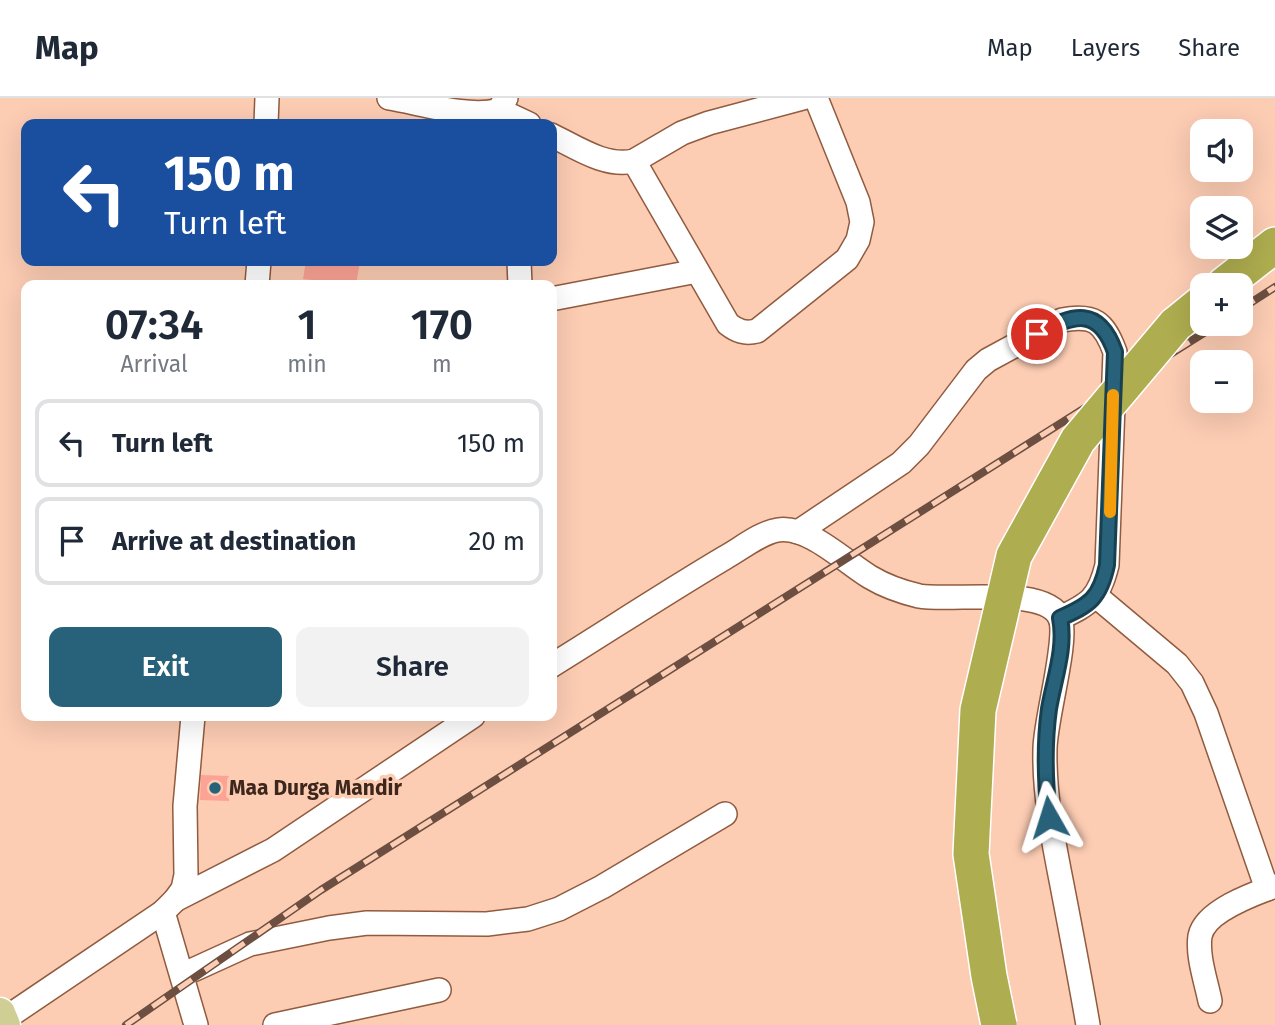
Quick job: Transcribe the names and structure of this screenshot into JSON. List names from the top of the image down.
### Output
{
  "places": ["Maa Durga Mandir"],
  "page": {
    "header": "Map",
    "nav": ["Map", "Layers", "Share"],
    "map_buttons": ["+", "−"],
    "turn": ["150 m", "Turn left"],
    "eta": [
      "07:34",
      "Arrival",
      "1",
      "min",
      "170",
      "m"
    ],
    "list": [
      {
        "name": "Turn left",
        "value": "150 m"
      },
      {
        "name": "Arrive at destination",
        "value": "20 m"
      }
    ],
    "buttons": ["Exit", "Share"]
  }
}
